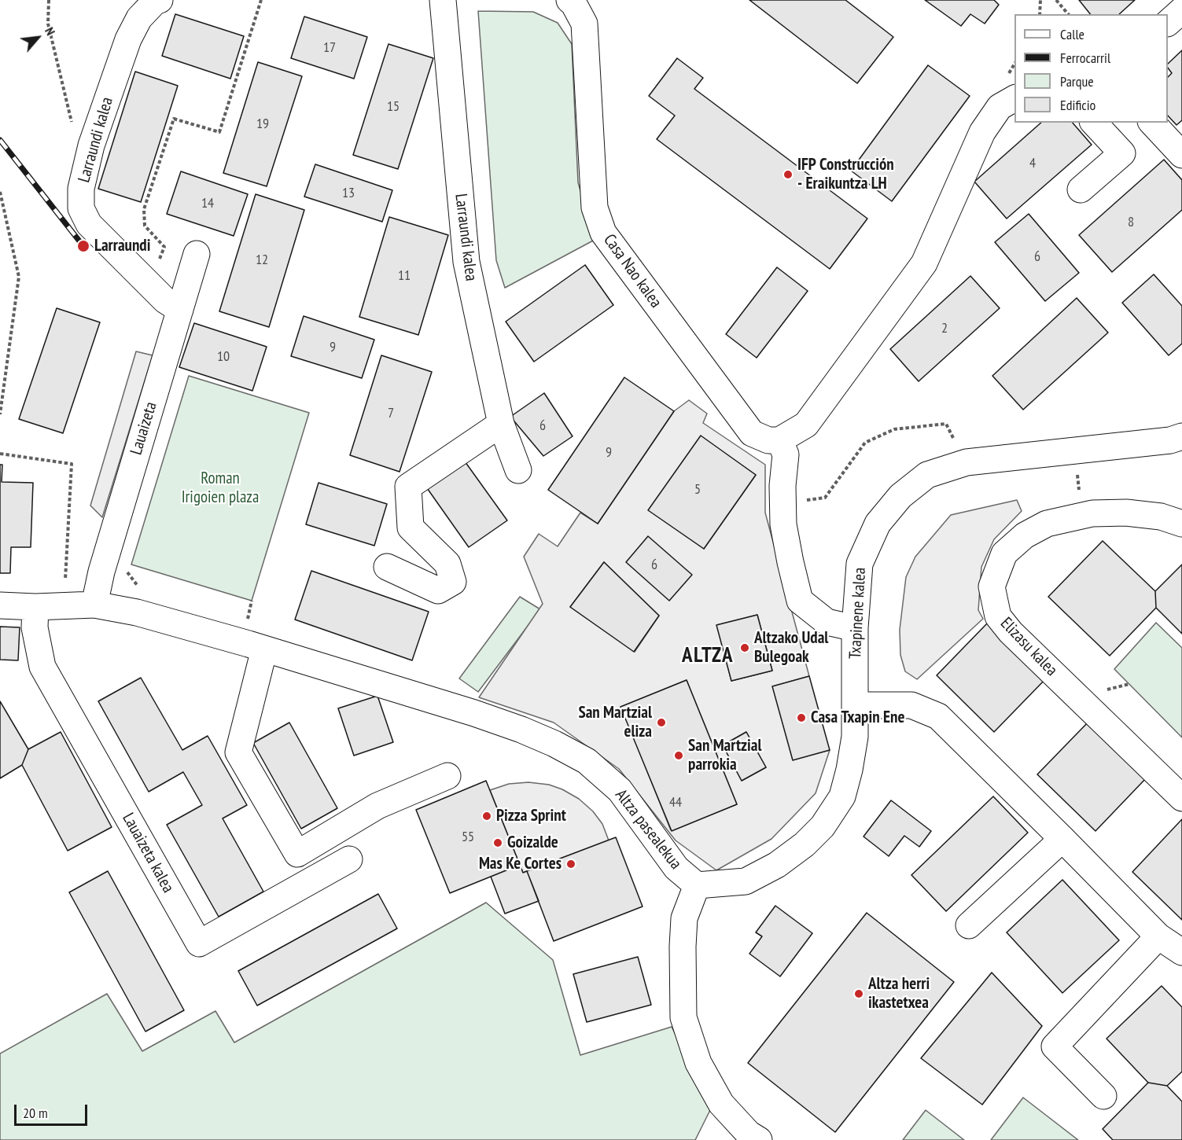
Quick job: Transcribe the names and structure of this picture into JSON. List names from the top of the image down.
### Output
{
  "streets": {
    "street": [
      "Larraundi kalea",
      "Casa Nao kalea",
      "Lauaizeta",
      "Txapinene kalea",
      "Elizasu kalea",
      "Altza pasealekua",
      "Lauaizeta kalea"
    ]
  },
  "crossings": [
    ["Larraundi kalea", "Lauaizeta"],
    ["Txapinene kalea", "Altza pasealekua"]
  ],
  "districts": ["ALTZA"],
  "parks": ["Roman Irigoien plaza"],
  "places": [
    "IFP Construcción - Eraikuntza LH",
    "Larraundi",
    "Altzako Udal Bulegoak",
    "Casa Txapin Ene",
    "San Martzial eliza",
    "San Martzial parrokia",
    "Pizza Sprint",
    "Goizalde",
    "Mas Ke Cortes",
    "Altza herri ikastetxea"
  ],
  "house_numbers": [
    "17",
    "15",
    "19",
    "4",
    "13",
    "14",
    "8",
    "6",
    "12",
    "11",
    "2",
    "9",
    "10",
    "7",
    "6",
    "9",
    "5",
    "6",
    "44",
    "55"
  ],
  "legend": [
    "Calle",
    "Ferrocarril",
    "Parque",
    "Edificio"
  ],
  "scale_bar": "20 m",
  "north": "top right"
}
